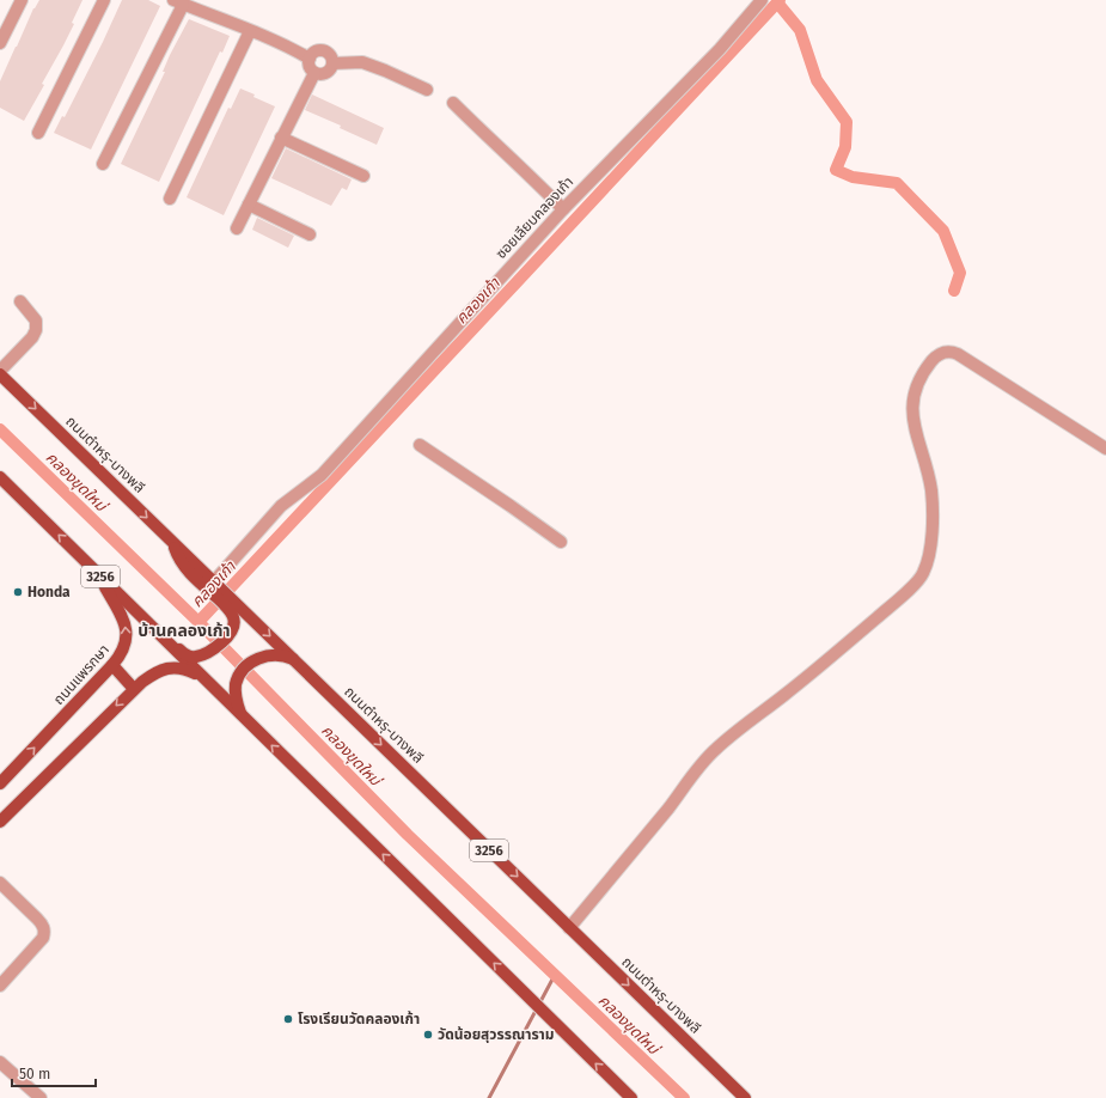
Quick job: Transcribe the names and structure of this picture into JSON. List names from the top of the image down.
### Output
{
  "streets": {
    "main road": ["ถนนตำหรุ-บางพลี", "3256", "ถนนแพรกษา"],
    "street": ["ซอยเลียบคลองเก้า"]
  },
  "crossings": [
    ["ซอยเลียบคลองเก้า", "ถนนตำหรุ-บางพลี"],
    ["3256", "ถนนแพรกษา"]
  ],
  "districts": ["บ้านคลองเก้า"],
  "water": ["คลองเก้า", "คลองขุดใหม่"],
  "places": ["Honda", "โรงเรียนวัดคลองเก้า", "วัดน้อยสุวรรณาราม"],
  "scale_bar": "50 m"
}
